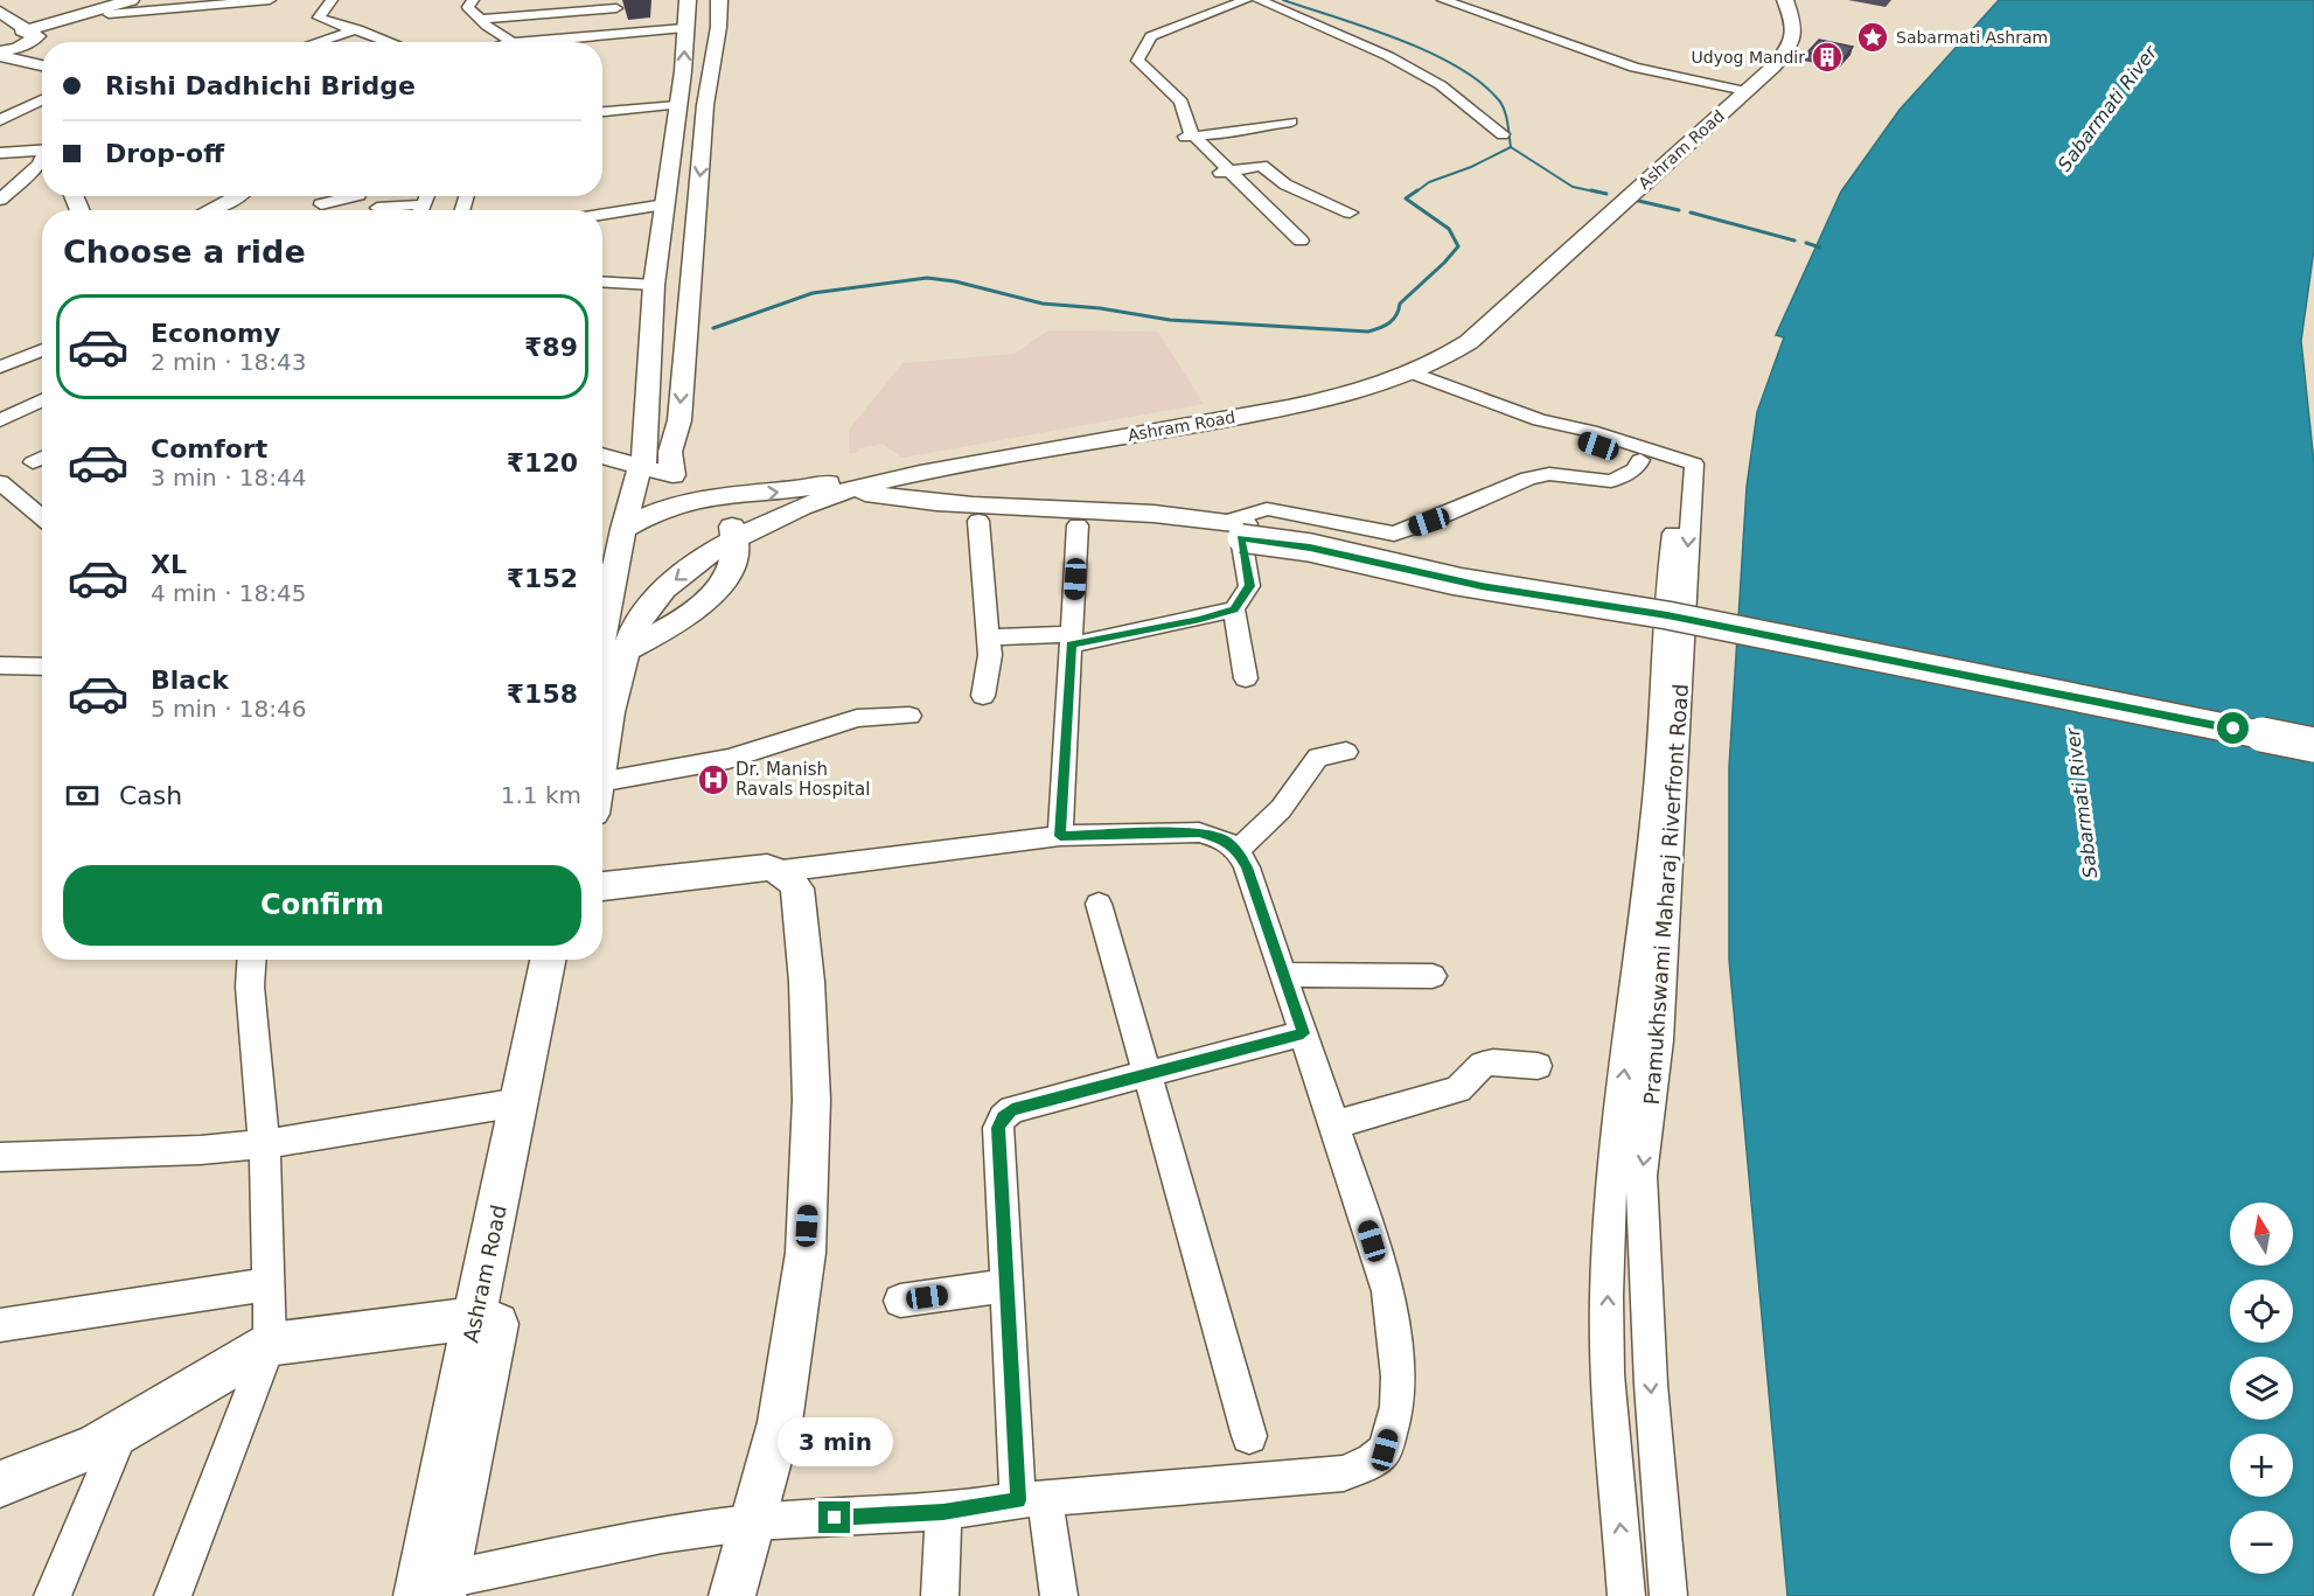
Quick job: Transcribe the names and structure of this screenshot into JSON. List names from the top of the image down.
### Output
{
  "streets": {
    "main road": ["Ashram Road"],
    "street": ["Pramukhswami Maharaj Riverfront Road"]
  },
  "water": ["Sabarmati River"],
  "places": {
    "place": ["Sabarmati Ashram"],
    "building": ["Udyog Mandir"],
    "hospital": ["Dr. Manish Ravals Hospital"]
  },
  "north": "top",
  "page": {
    "banner": ["Rishi Dadhichi Bridge", "Drop-off"],
    "heading": "Choose a ride",
    "list": [
      {
        "name": "Economy",
        "note": "2 min · 18:43",
        "value": "₹89"
      },
      {
        "name": "Comfort",
        "note": "3 min · 18:44",
        "value": "₹120"
      },
      {
        "name": "XL",
        "note": "4 min · 18:45",
        "value": "₹152"
      },
      {
        "name": "Black",
        "note": "5 min · 18:46",
        "value": "₹158"
      }
    ],
    "pay": ["Cash", "1.1 km"],
    "buttons": "Confirm",
    "map_buttons": ["+", "−"],
    "bubble": "3 min"
  }
}
